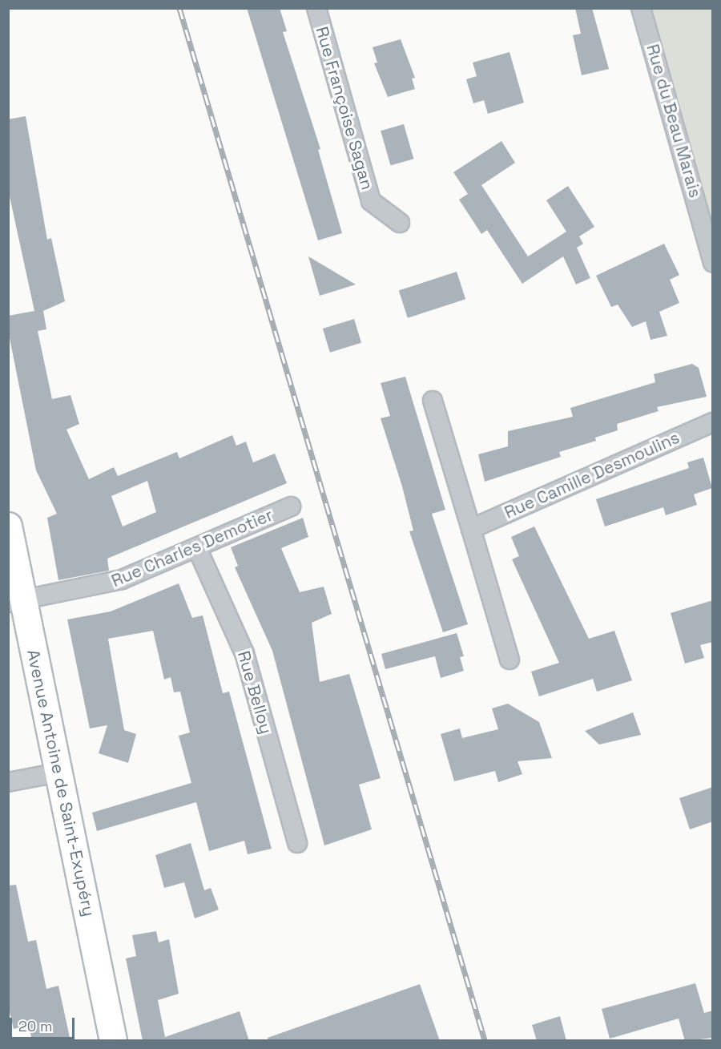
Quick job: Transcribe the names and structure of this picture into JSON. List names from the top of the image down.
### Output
{
  "streets": {
    "main road": ["Avenue Antoine de Saint-Exupéry"],
    "street": [
      "Rue Françoise Sagan",
      "Rue du Beau Marais",
      "Rue Camille Desmoulins",
      "Rue Charles Demotier",
      "Rue Belloy"
    ]
  },
  "crossings": [
    ["Rue Charles Demotier", "Rue Belloy"],
    ["Rue Charles Demotier", "Avenue Antoine de Saint-Exupéry"]
  ],
  "scale_bar": "20 m"
}
